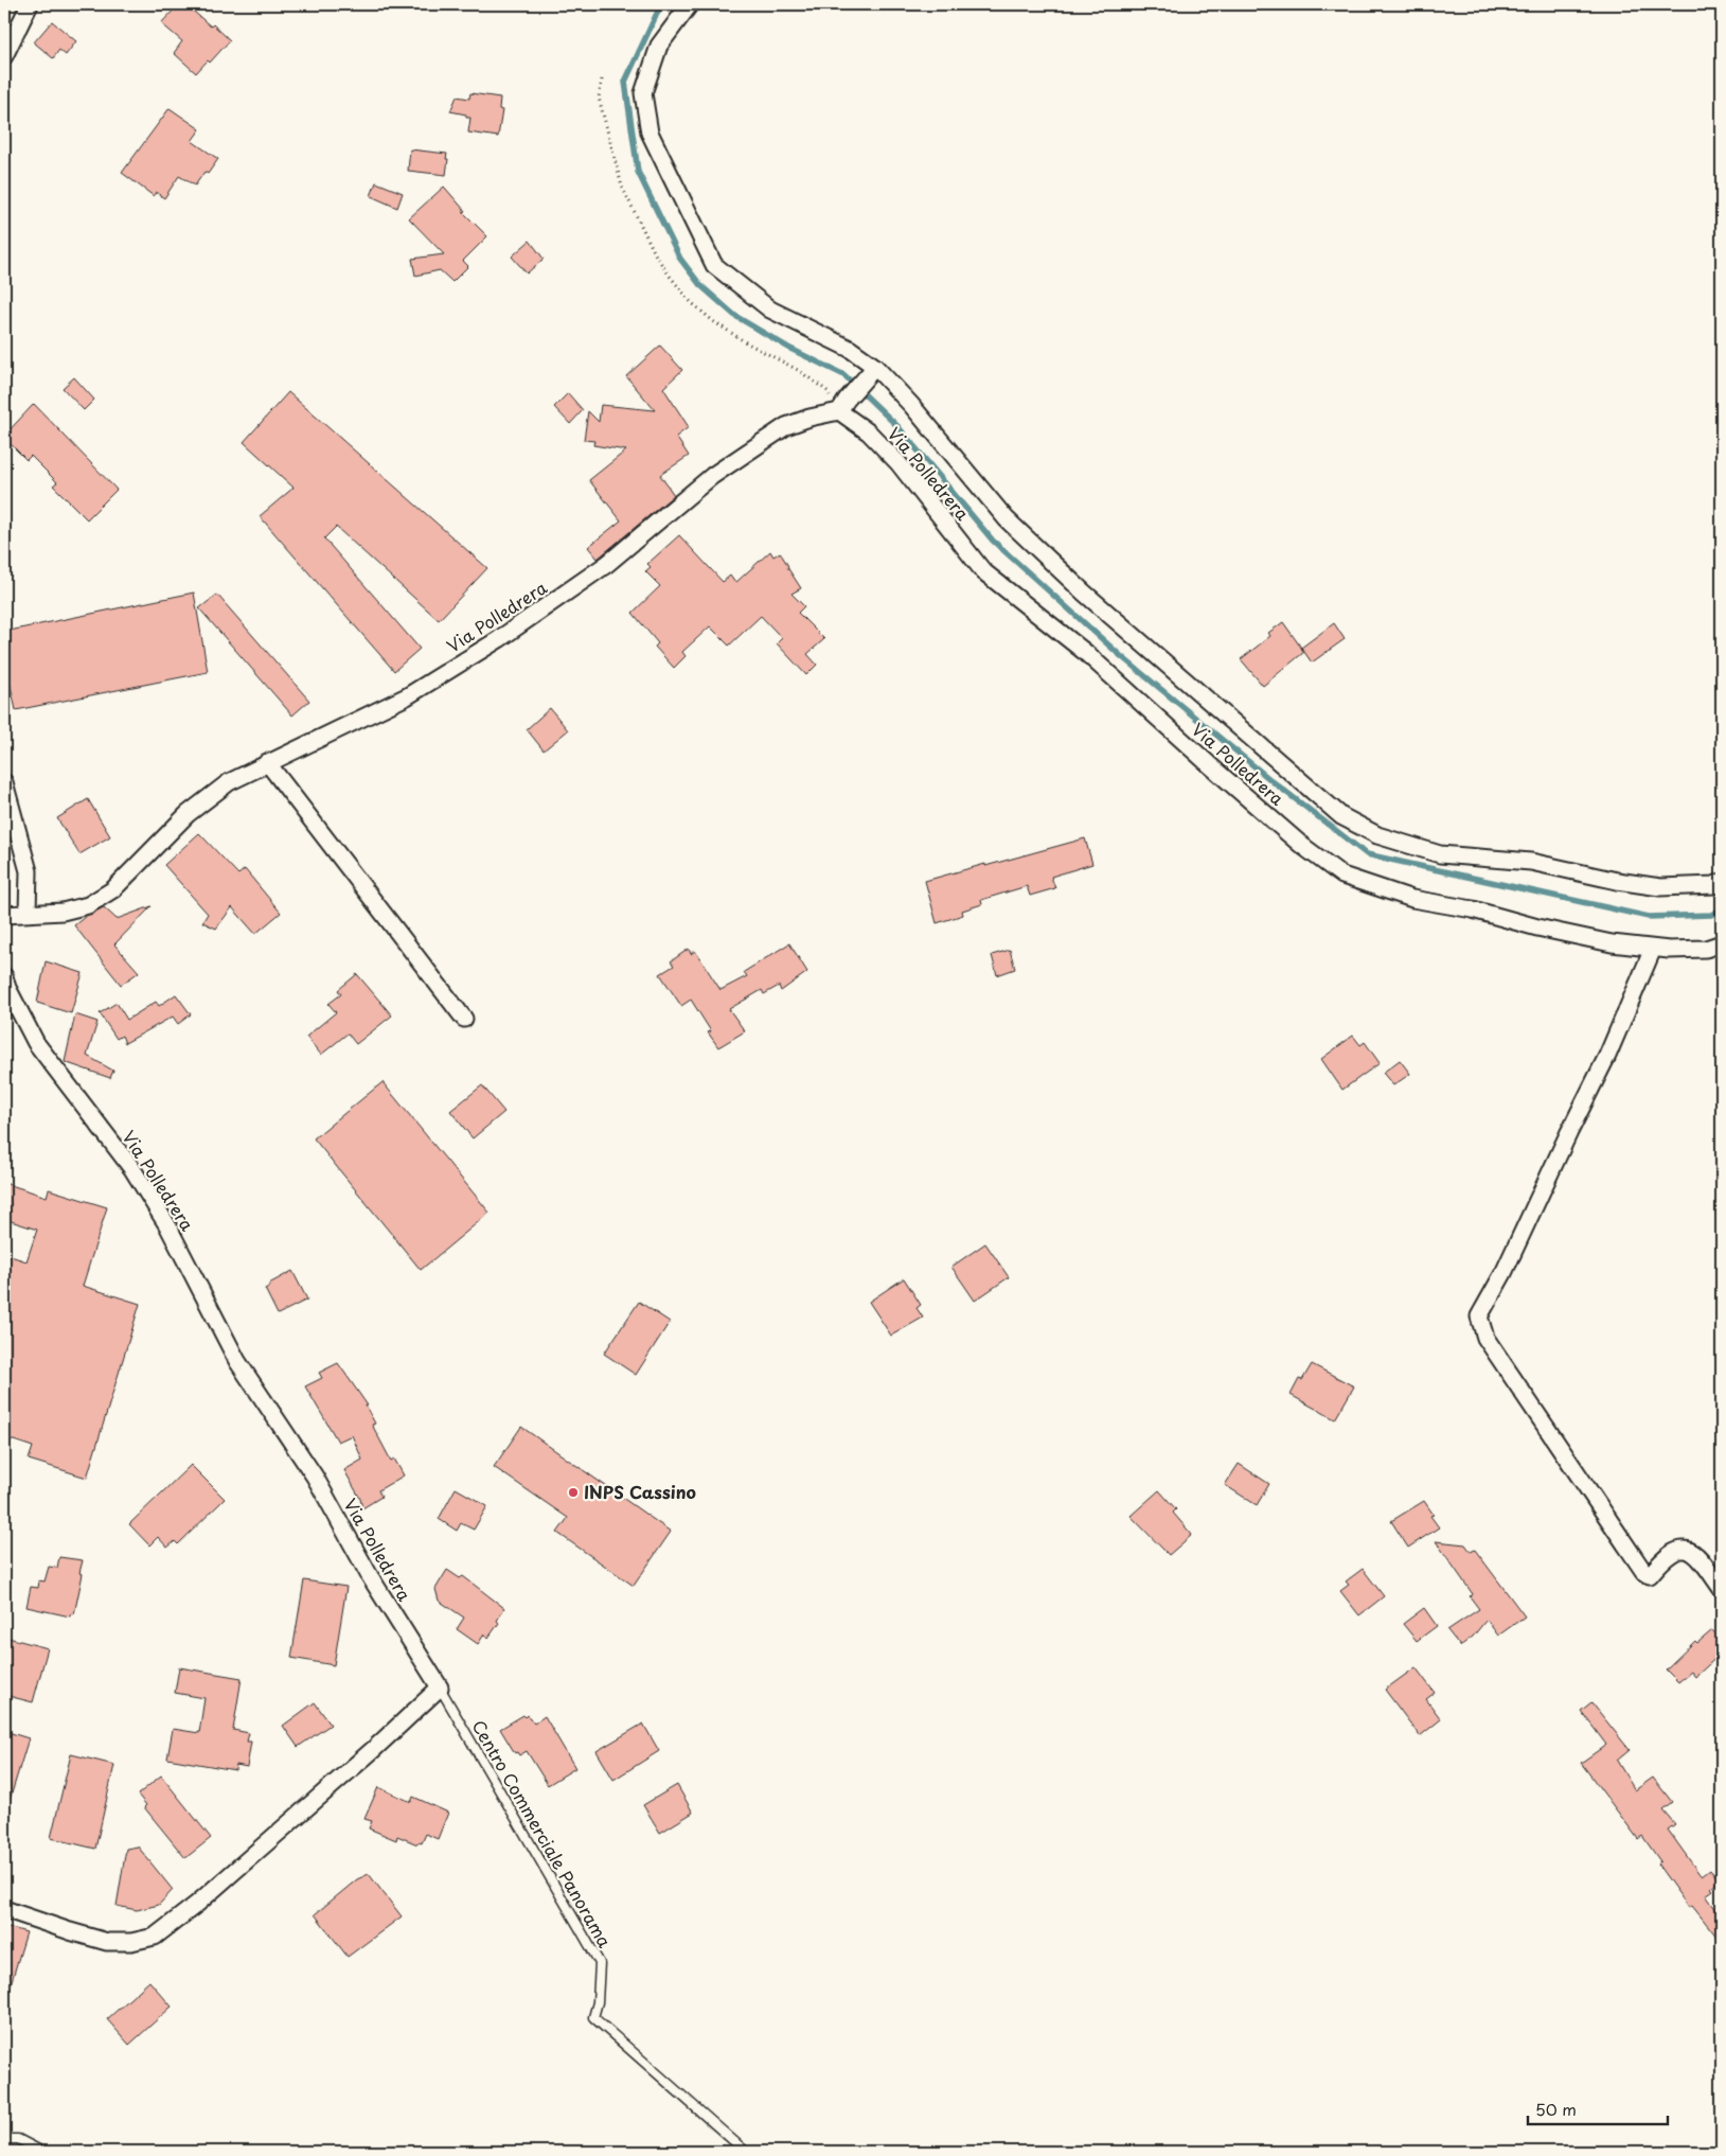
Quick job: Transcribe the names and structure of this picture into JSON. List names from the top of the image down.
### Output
{
  "streets": {
    "street": ["Via Polledrera"],
    "lane": ["Centro Commerciale Panorama"]
  },
  "crossings": [
    ["Via Polledrera", "Centro Commerciale Panorama"]
  ],
  "places": ["INPS Cassino"],
  "scale_bar": "50 m"
}
